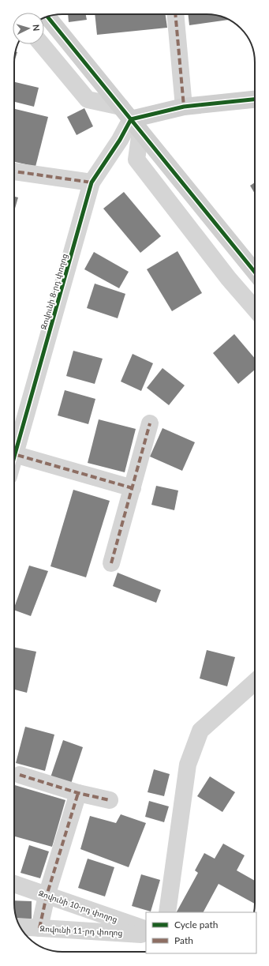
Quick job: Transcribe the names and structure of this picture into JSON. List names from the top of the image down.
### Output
{
  "streets": {
    "street": ["Զովունի 8-րդ փողոց", "Զովունի 10-րդ փողոց", "Զովունի 11-րդ փողոց"]
  },
  "legend": ["Cycle path", "Path"],
  "north": "right"
}
